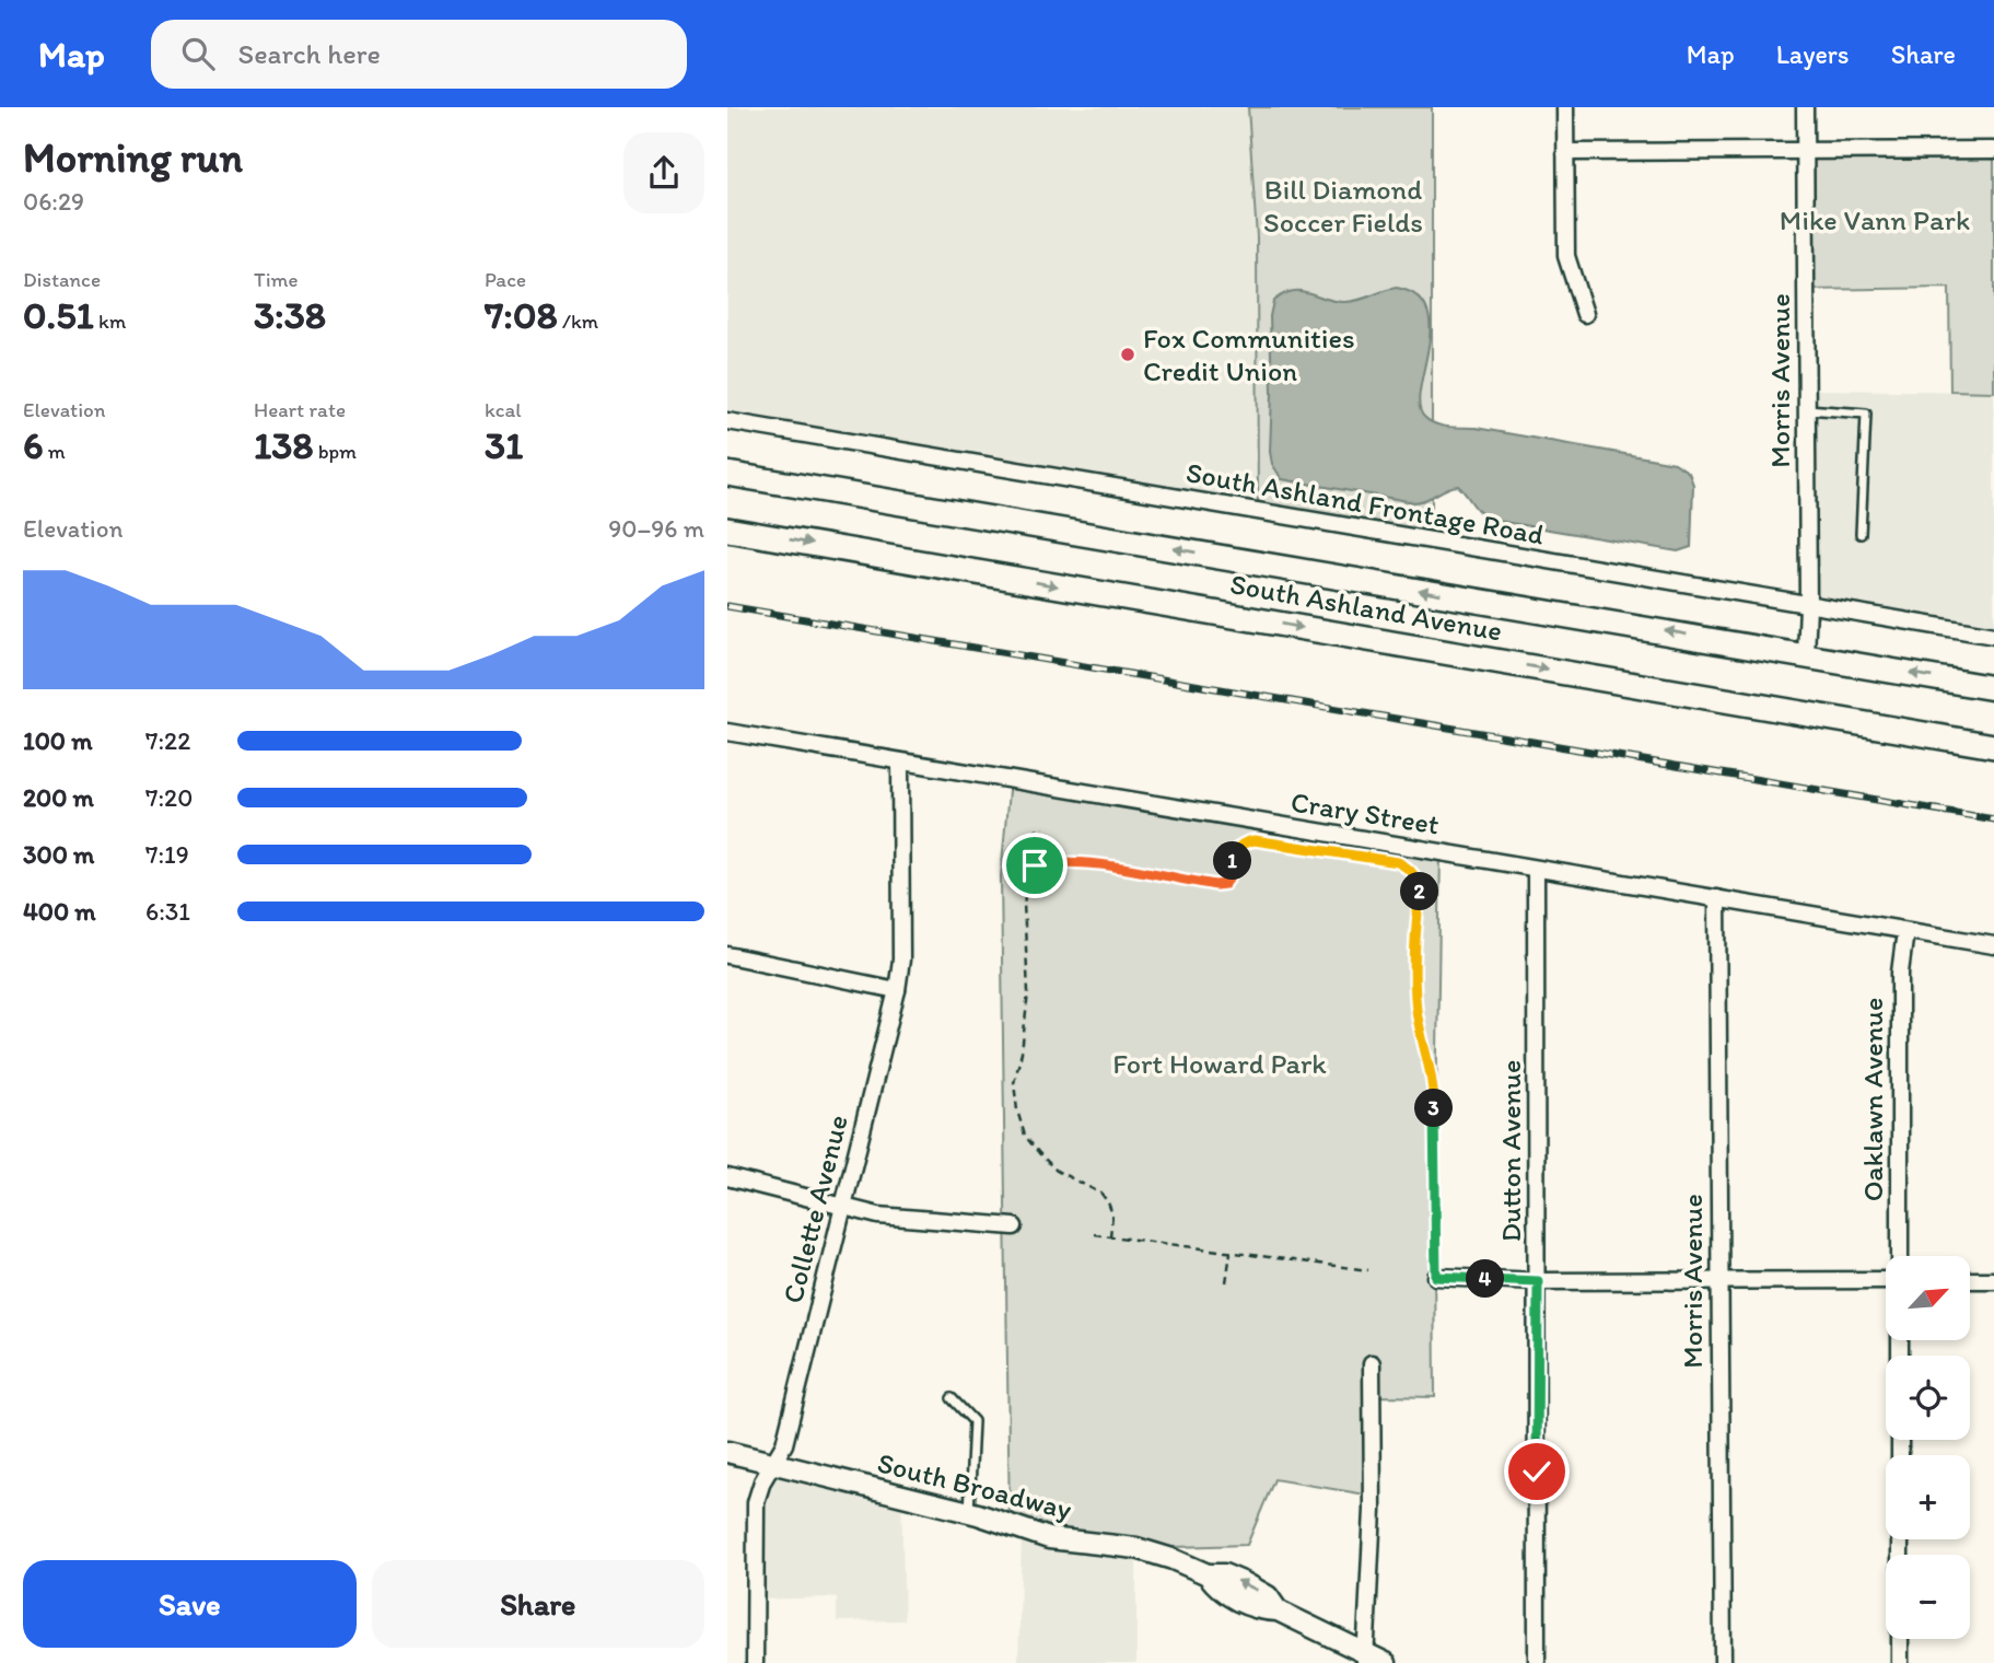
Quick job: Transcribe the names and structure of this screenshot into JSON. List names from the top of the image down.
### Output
{
  "streets": {
    "main road": ["South Ashland Avenue"],
    "street": [
      "Morris Avenue",
      "South Ashland Frontage Road",
      "Crary Street",
      "Oaklawn Avenue",
      "Dutton Avenue",
      "Collette Avenue",
      "South Broadway"
    ]
  },
  "crossings": [
    ["Morris Avenue", "South Ashland Frontage Road"],
    ["Morris Avenue", "South Ashland Avenue"],
    ["Morris Avenue", "Crary Street"],
    ["Crary Street", "Oaklawn Avenue"],
    ["Crary Street", "Dutton Avenue"],
    ["Crary Street", "Collette Avenue"],
    ["Collette Avenue", "South Broadway"]
  ],
  "parks": ["Bill Diamond Soccer Fields", "Mike Vann Park", "Fort Howard Park"],
  "places": ["Fox Communities Credit Union"],
  "north": "top right",
  "page": {
    "header": "Map",
    "search": "Search here",
    "nav": ["Map", "Layers", "Share"],
    "heading": ["Morning run", "06:29"],
    "stats": [
      ["Distance", "0.51 km"],
      ["Time", "3:38"],
      ["Pace", "7:08 /km"],
      ["Elevation", "6 m"],
      ["Heart rate", "138 bpm"],
      ["kcal", "31"]
    ],
    "chart": ["Elevation", "90–96 m"],
    "list": [
      {
        "name": "100 m",
        "note": "7:22"
      },
      {
        "name": "200 m",
        "note": "7:20"
      },
      {
        "name": "300 m",
        "note": "7:19"
      },
      {
        "name": "400 m",
        "note": "6:31"
      }
    ],
    "pins": [
      "1",
      "2",
      "3",
      "4"
    ],
    "map_buttons": ["+", "−"],
    "buttons": ["Save", "Share"]
  }
}
